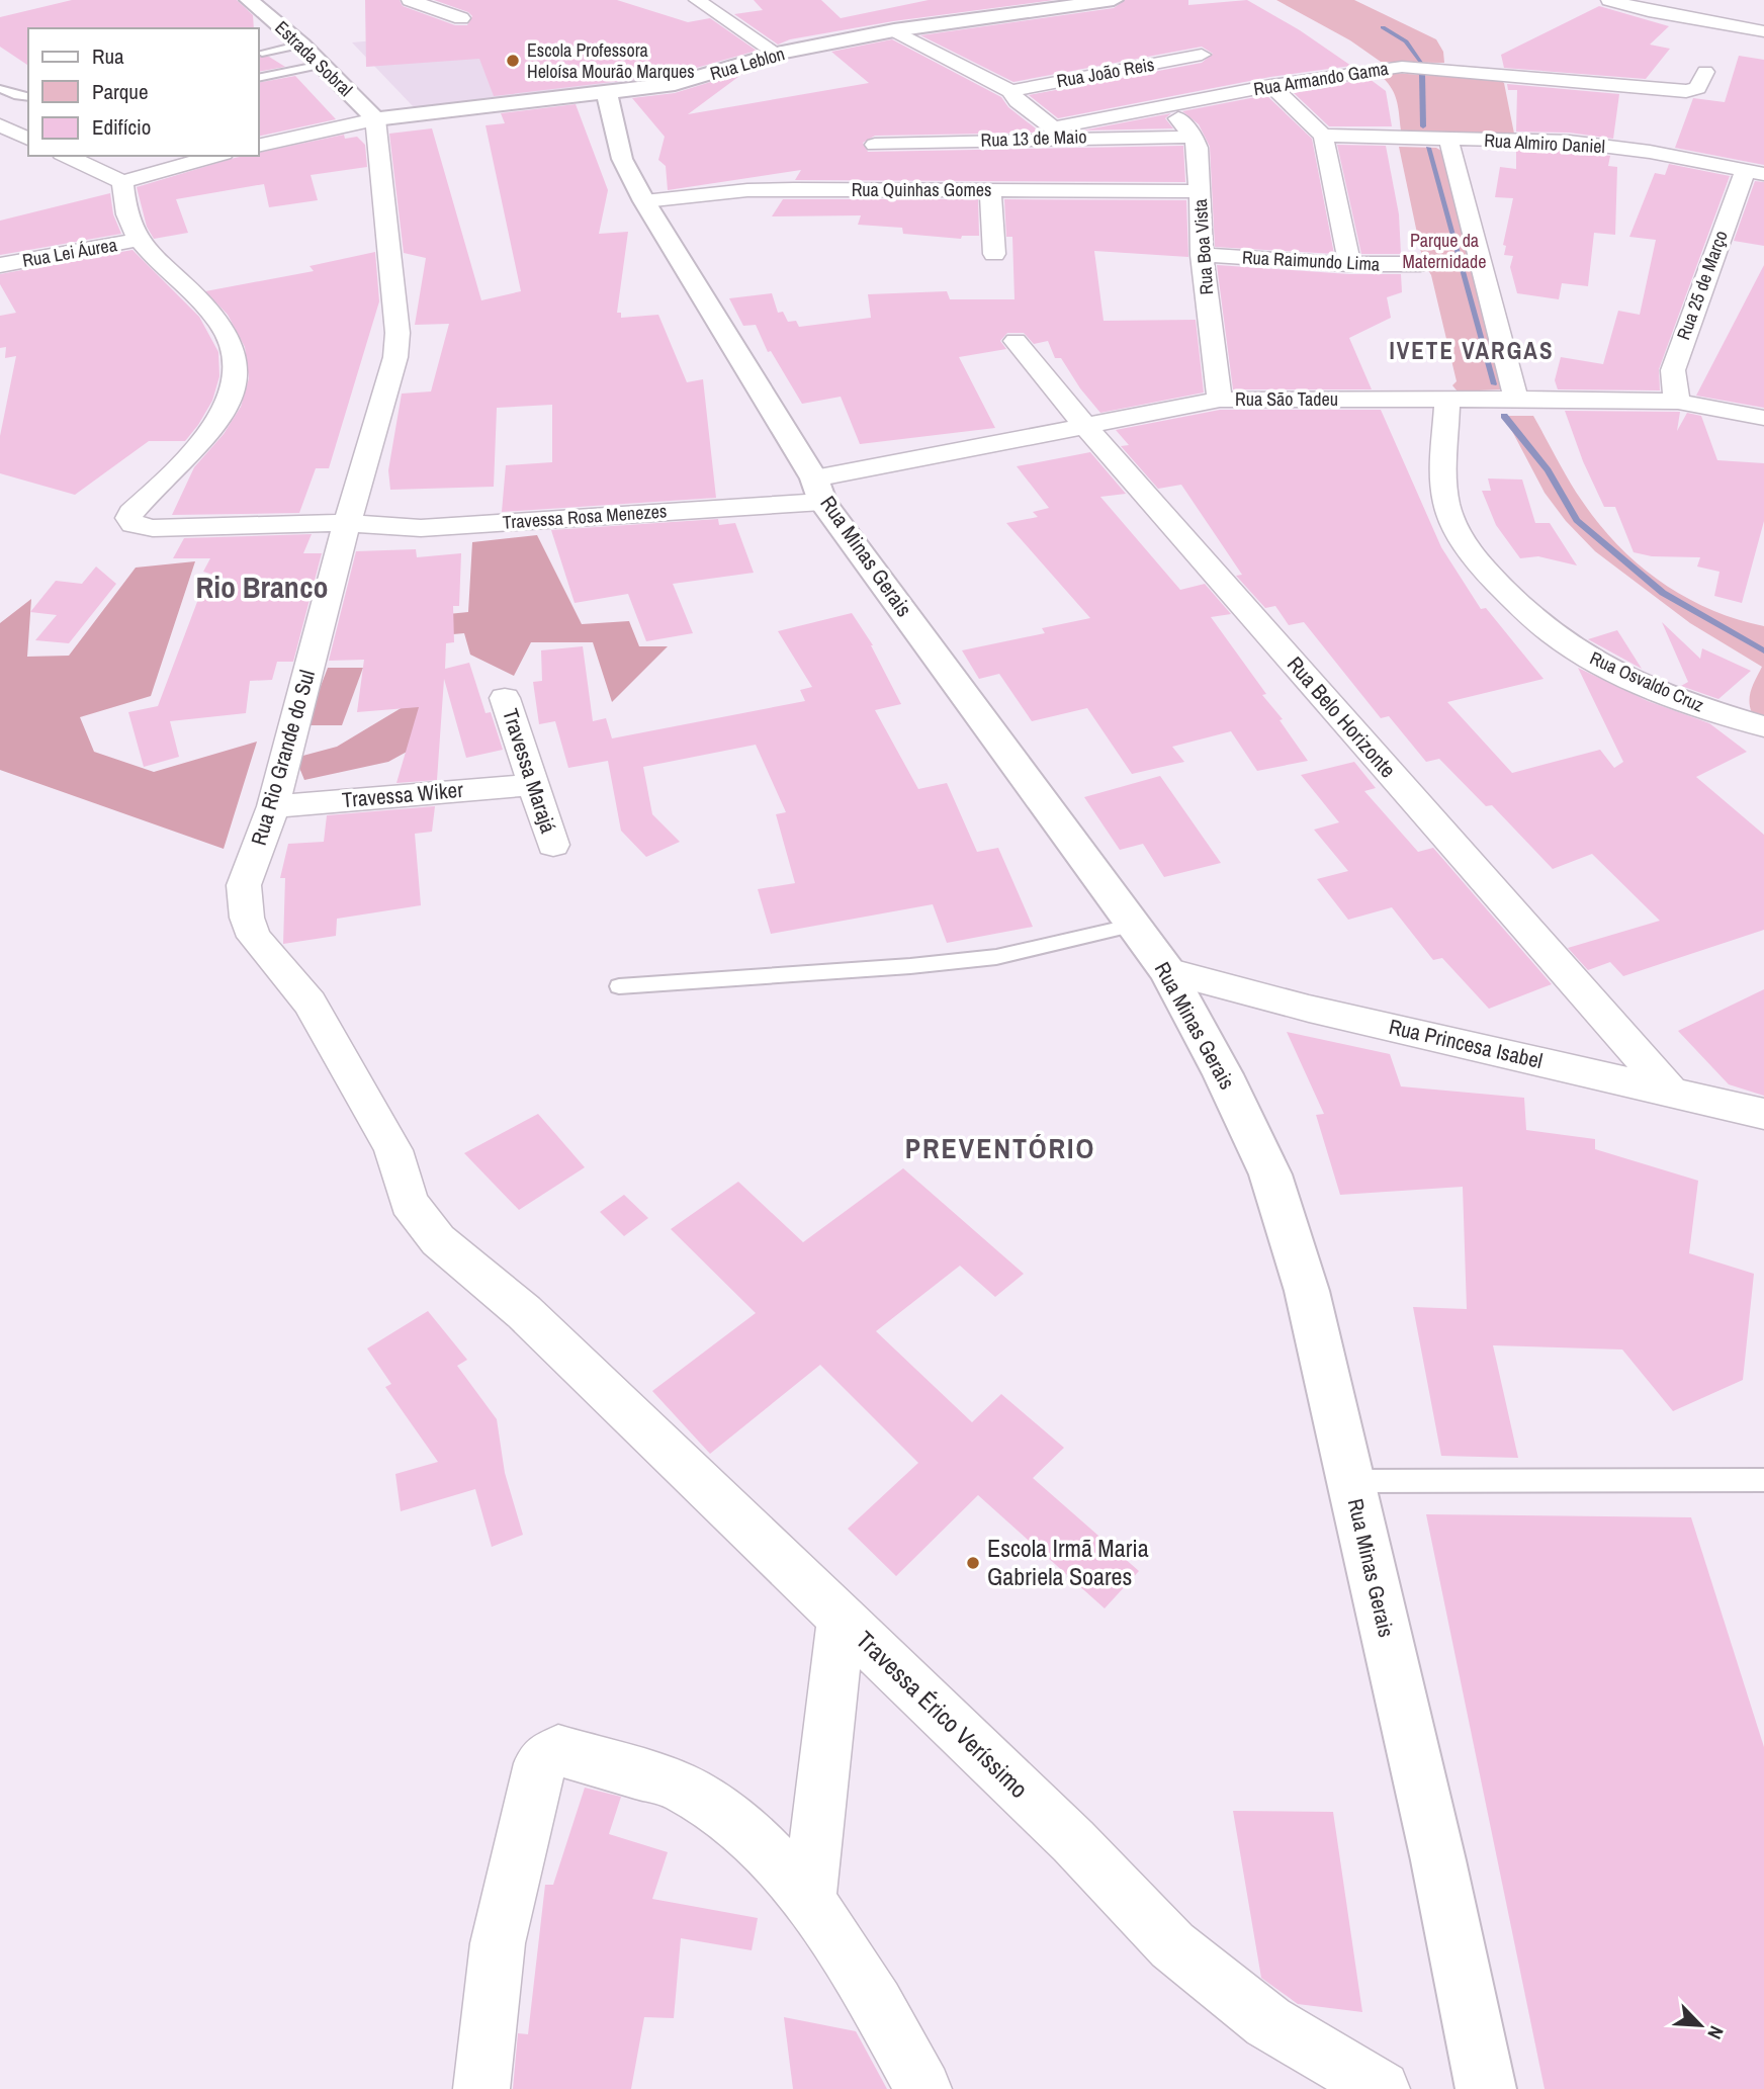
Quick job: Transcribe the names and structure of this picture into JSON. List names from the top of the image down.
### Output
{
  "streets": {
    "street": [
      "Estrada Sobral",
      "Rua Leblon",
      "Rua João Reis",
      "Rua Armando Gama",
      "Rua 13 de Maio",
      "Rua Almiro Daniel",
      "Rua Quinhas Gomes",
      "Rua Boa Vista",
      "Rua Lei Áurea",
      "Rua Raimundo Lima",
      "Rua 25 de Março",
      "Rua São Tadeu",
      "Travessa Rosa Menezes",
      "Rua Minas Gerais",
      "Rua Osvaldo Cruz",
      "Rua Belo Horizonte",
      "Rua Rio Grande do Sul",
      "Travessa Marajá",
      "Travessa Wiker",
      "Rua Princesa Isabel",
      "Travessa Érico Veríssimo"
    ]
  },
  "crossings": [
    ["Estrada Sobral", "Rua Leblon"],
    ["Estrada Sobral", "Rua Rio Grande do Sul"],
    ["Rua Leblon", "Rua Minas Gerais"],
    ["Rua Leblon", "Rua Rio Grande do Sul"],
    ["Rua Armando Gama", "Rua 13 de Maio"],
    ["Rua 13 de Maio", "Rua Boa Vista"],
    ["Rua Almiro Daniel", "Rua 25 de Março"],
    ["Rua Quinhas Gomes", "Rua Boa Vista"],
    ["Rua Quinhas Gomes", "Rua Minas Gerais"],
    ["Rua Boa Vista", "Rua Raimundo Lima"],
    ["Rua Boa Vista", "Rua São Tadeu"],
    ["Rua Lei Áurea", "Travessa Rosa Menezes"],
    ["Rua 25 de Março", "Rua São Tadeu"],
    ["Rua São Tadeu", "Travessa Rosa Menezes"],
    ["Rua São Tadeu", "Rua Minas Gerais"],
    ["Rua São Tadeu", "Rua Osvaldo Cruz"],
    ["Rua São Tadeu", "Rua Belo Horizonte"],
    ["Travessa Rosa Menezes", "Rua Minas Gerais"],
    ["Travessa Rosa Menezes", "Rua Rio Grande do Sul"],
    ["Rua Minas Gerais", "Rua Princesa Isabel"],
    ["Rua Belo Horizonte", "Rua Princesa Isabel"],
    ["Rua Rio Grande do Sul", "Travessa Wiker"],
    ["Rua Rio Grande do Sul", "Travessa Érico Veríssimo"],
    ["Travessa Marajá", "Travessa Wiker"]
  ],
  "districts": ["IVETE VARGAS", "Rio Branco", "PREVENTÓRIO"],
  "parks": ["Parque da Maternidade"],
  "places": ["Escola Professora Heloísa Mourão Marques", "Escola Irmã Maria Gabriela Soares"],
  "legend": ["Rua", "Parque", "Edifício"],
  "north": "bottom right"
}
